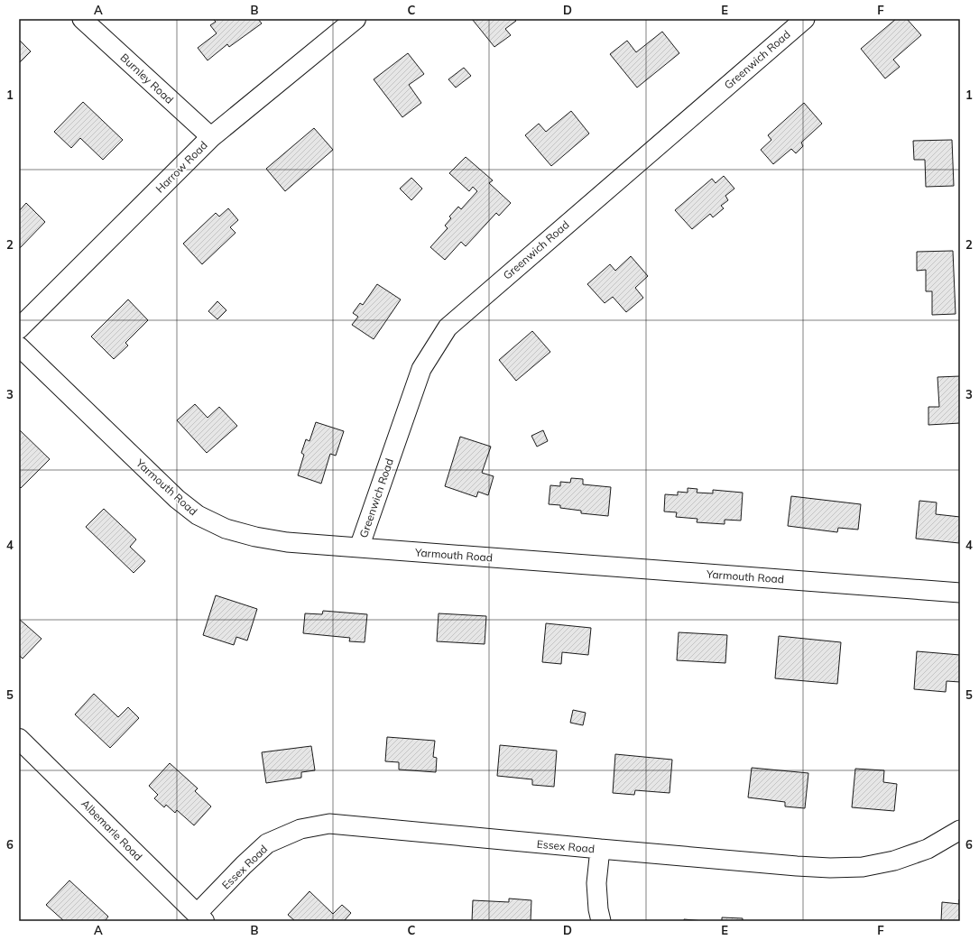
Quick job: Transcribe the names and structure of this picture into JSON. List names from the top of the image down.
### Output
{
  "streets": {
    "street": [
      "Greenwich Road",
      "Burnley Road",
      "Harrow Road",
      "Yarmouth Road",
      "Albemarle Road",
      "Essex Road"
    ]
  },
  "crossings": [
    ["Greenwich Road", "Yarmouth Road"],
    ["Burnley Road", "Harrow Road"],
    ["Albemarle Road", "Essex Road"]
  ],
  "grid": {
    "columns": [
      "A",
      "B",
      "C",
      "D",
      "E",
      "F"
    ],
    "rows": [
      "1",
      "2",
      "3",
      "4",
      "5",
      "6"
    ]
  }
}
